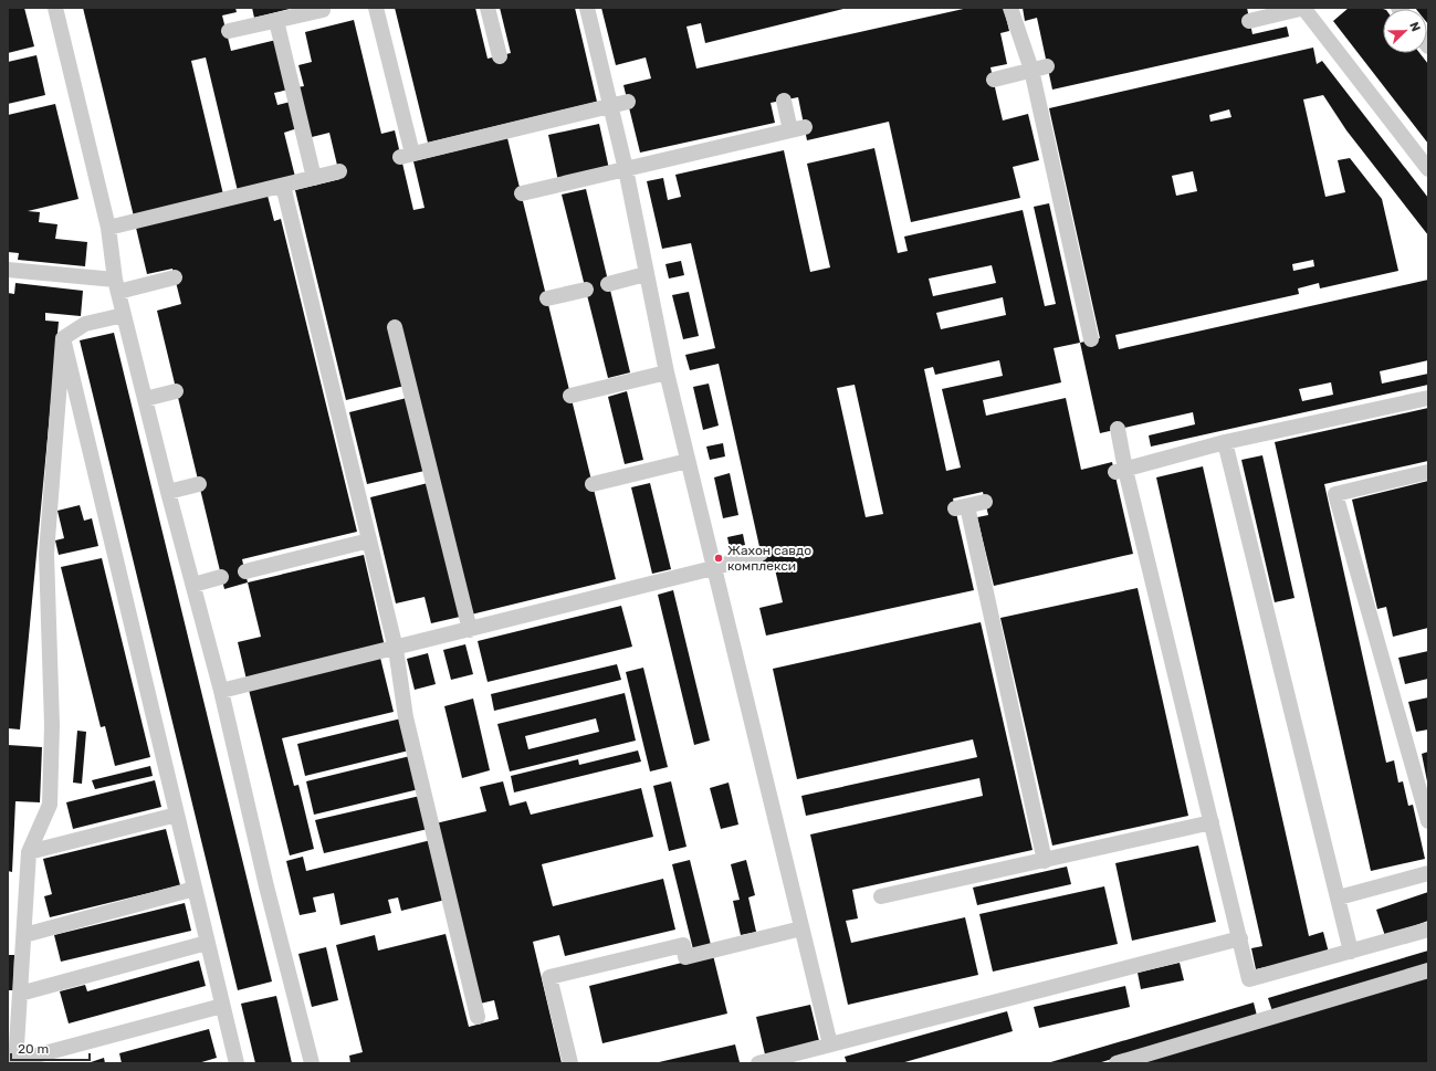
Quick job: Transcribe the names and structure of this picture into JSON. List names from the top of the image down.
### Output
{
  "places": ["Жахон савдо комплекси"],
  "scale_bar": "20 m",
  "north": "top right"
}
